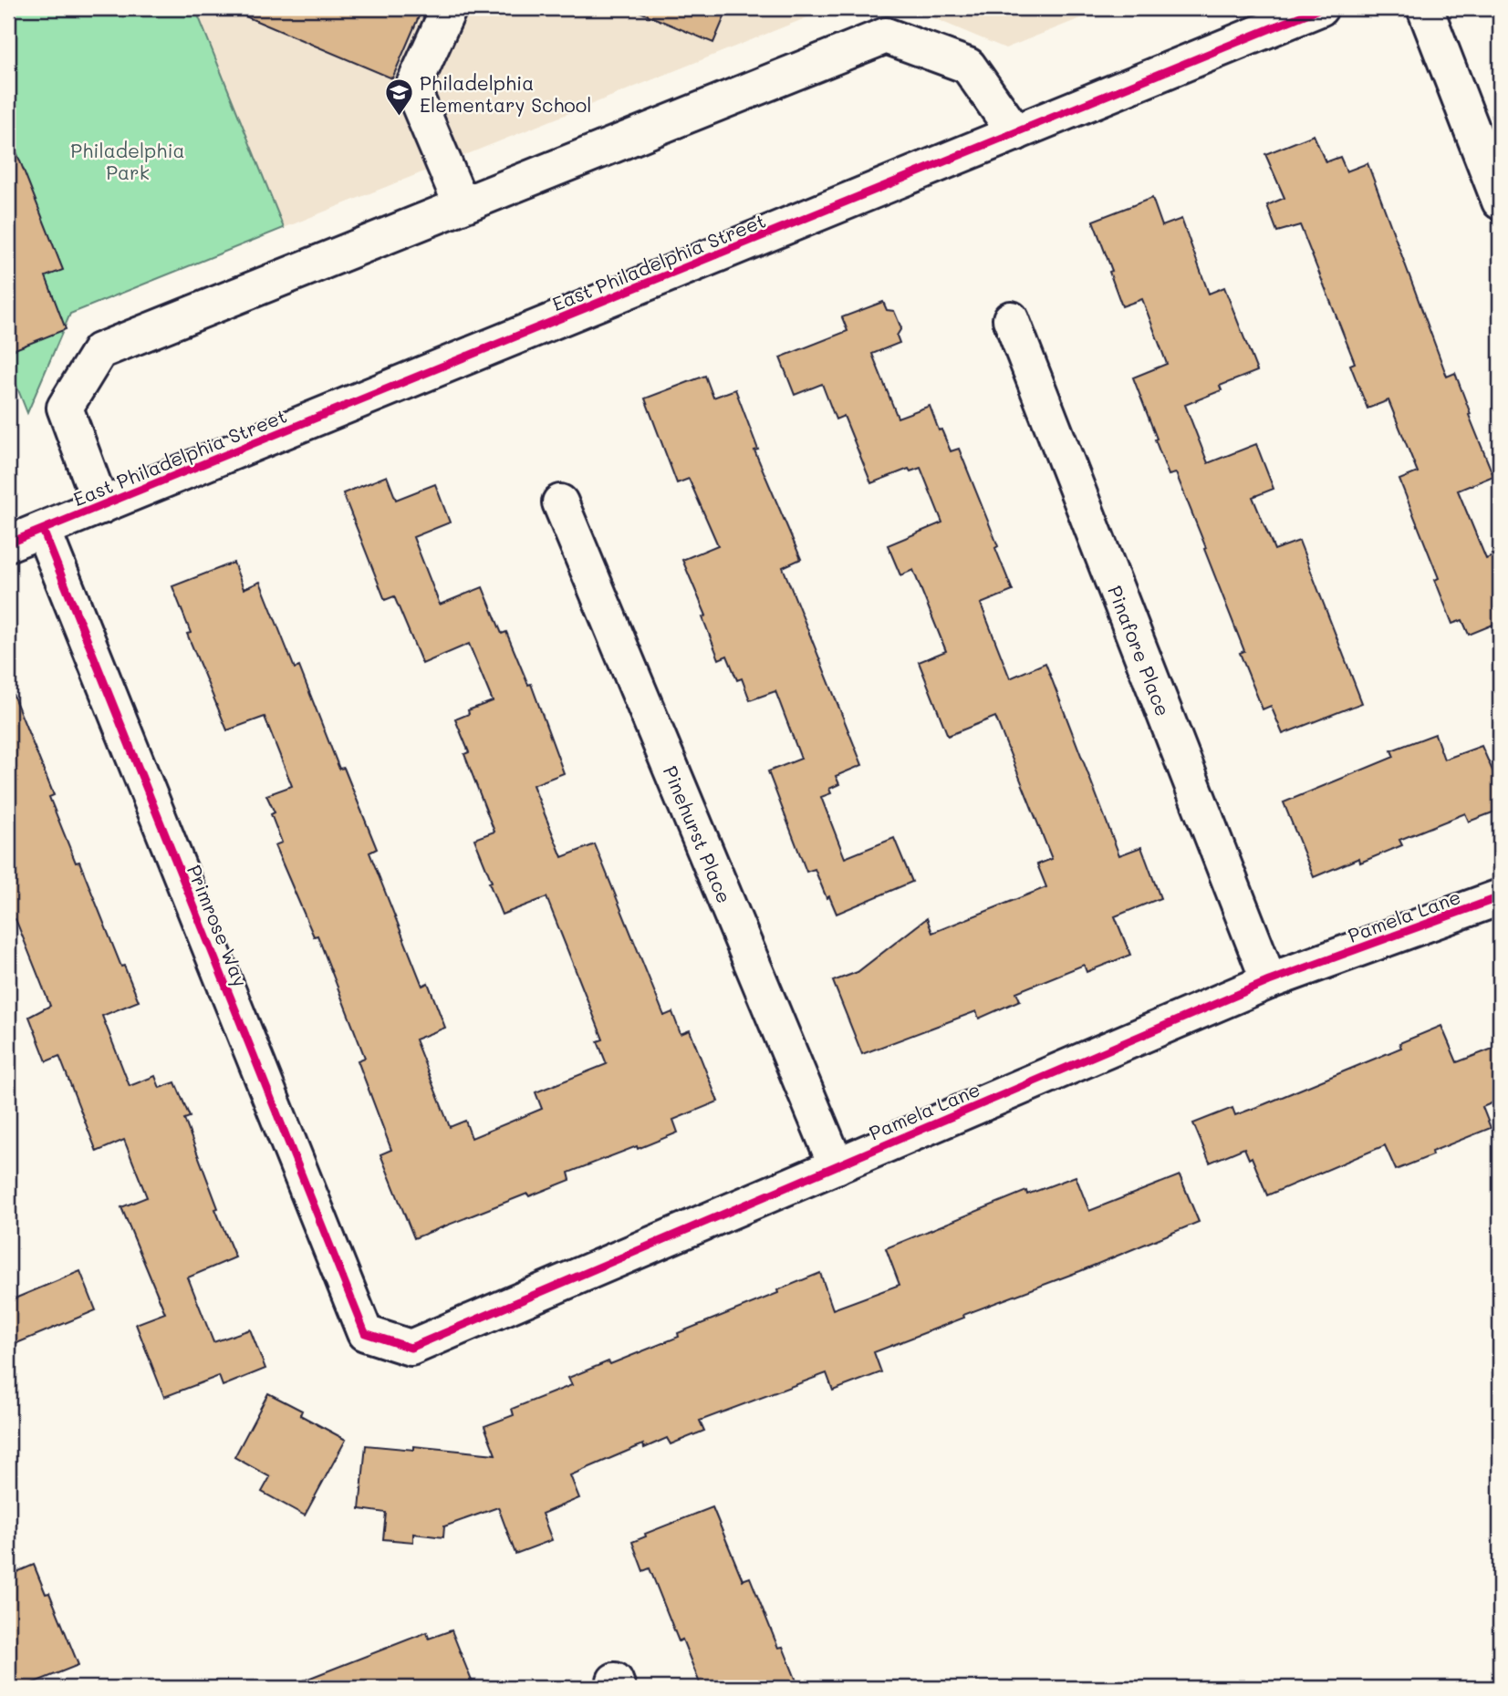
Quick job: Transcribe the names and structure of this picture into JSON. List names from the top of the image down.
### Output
{
  "streets": {
    "street": [
      "East Philadelphia Street",
      "Pinafore Place",
      "Pinehurst Place",
      "Pamela Lane",
      "Primrose Way"
    ]
  },
  "crossings": [
    ["East Philadelphia Street", "Primrose Way"],
    ["Pinafore Place", "Pamela Lane"],
    ["Pinehurst Place", "Pamela Lane"],
    ["Pamela Lane", "Primrose Way"]
  ],
  "parks": ["Philadelphia Park"],
  "places": {
    "school or university": ["Philadelphia Elementary School"]
  }
}
